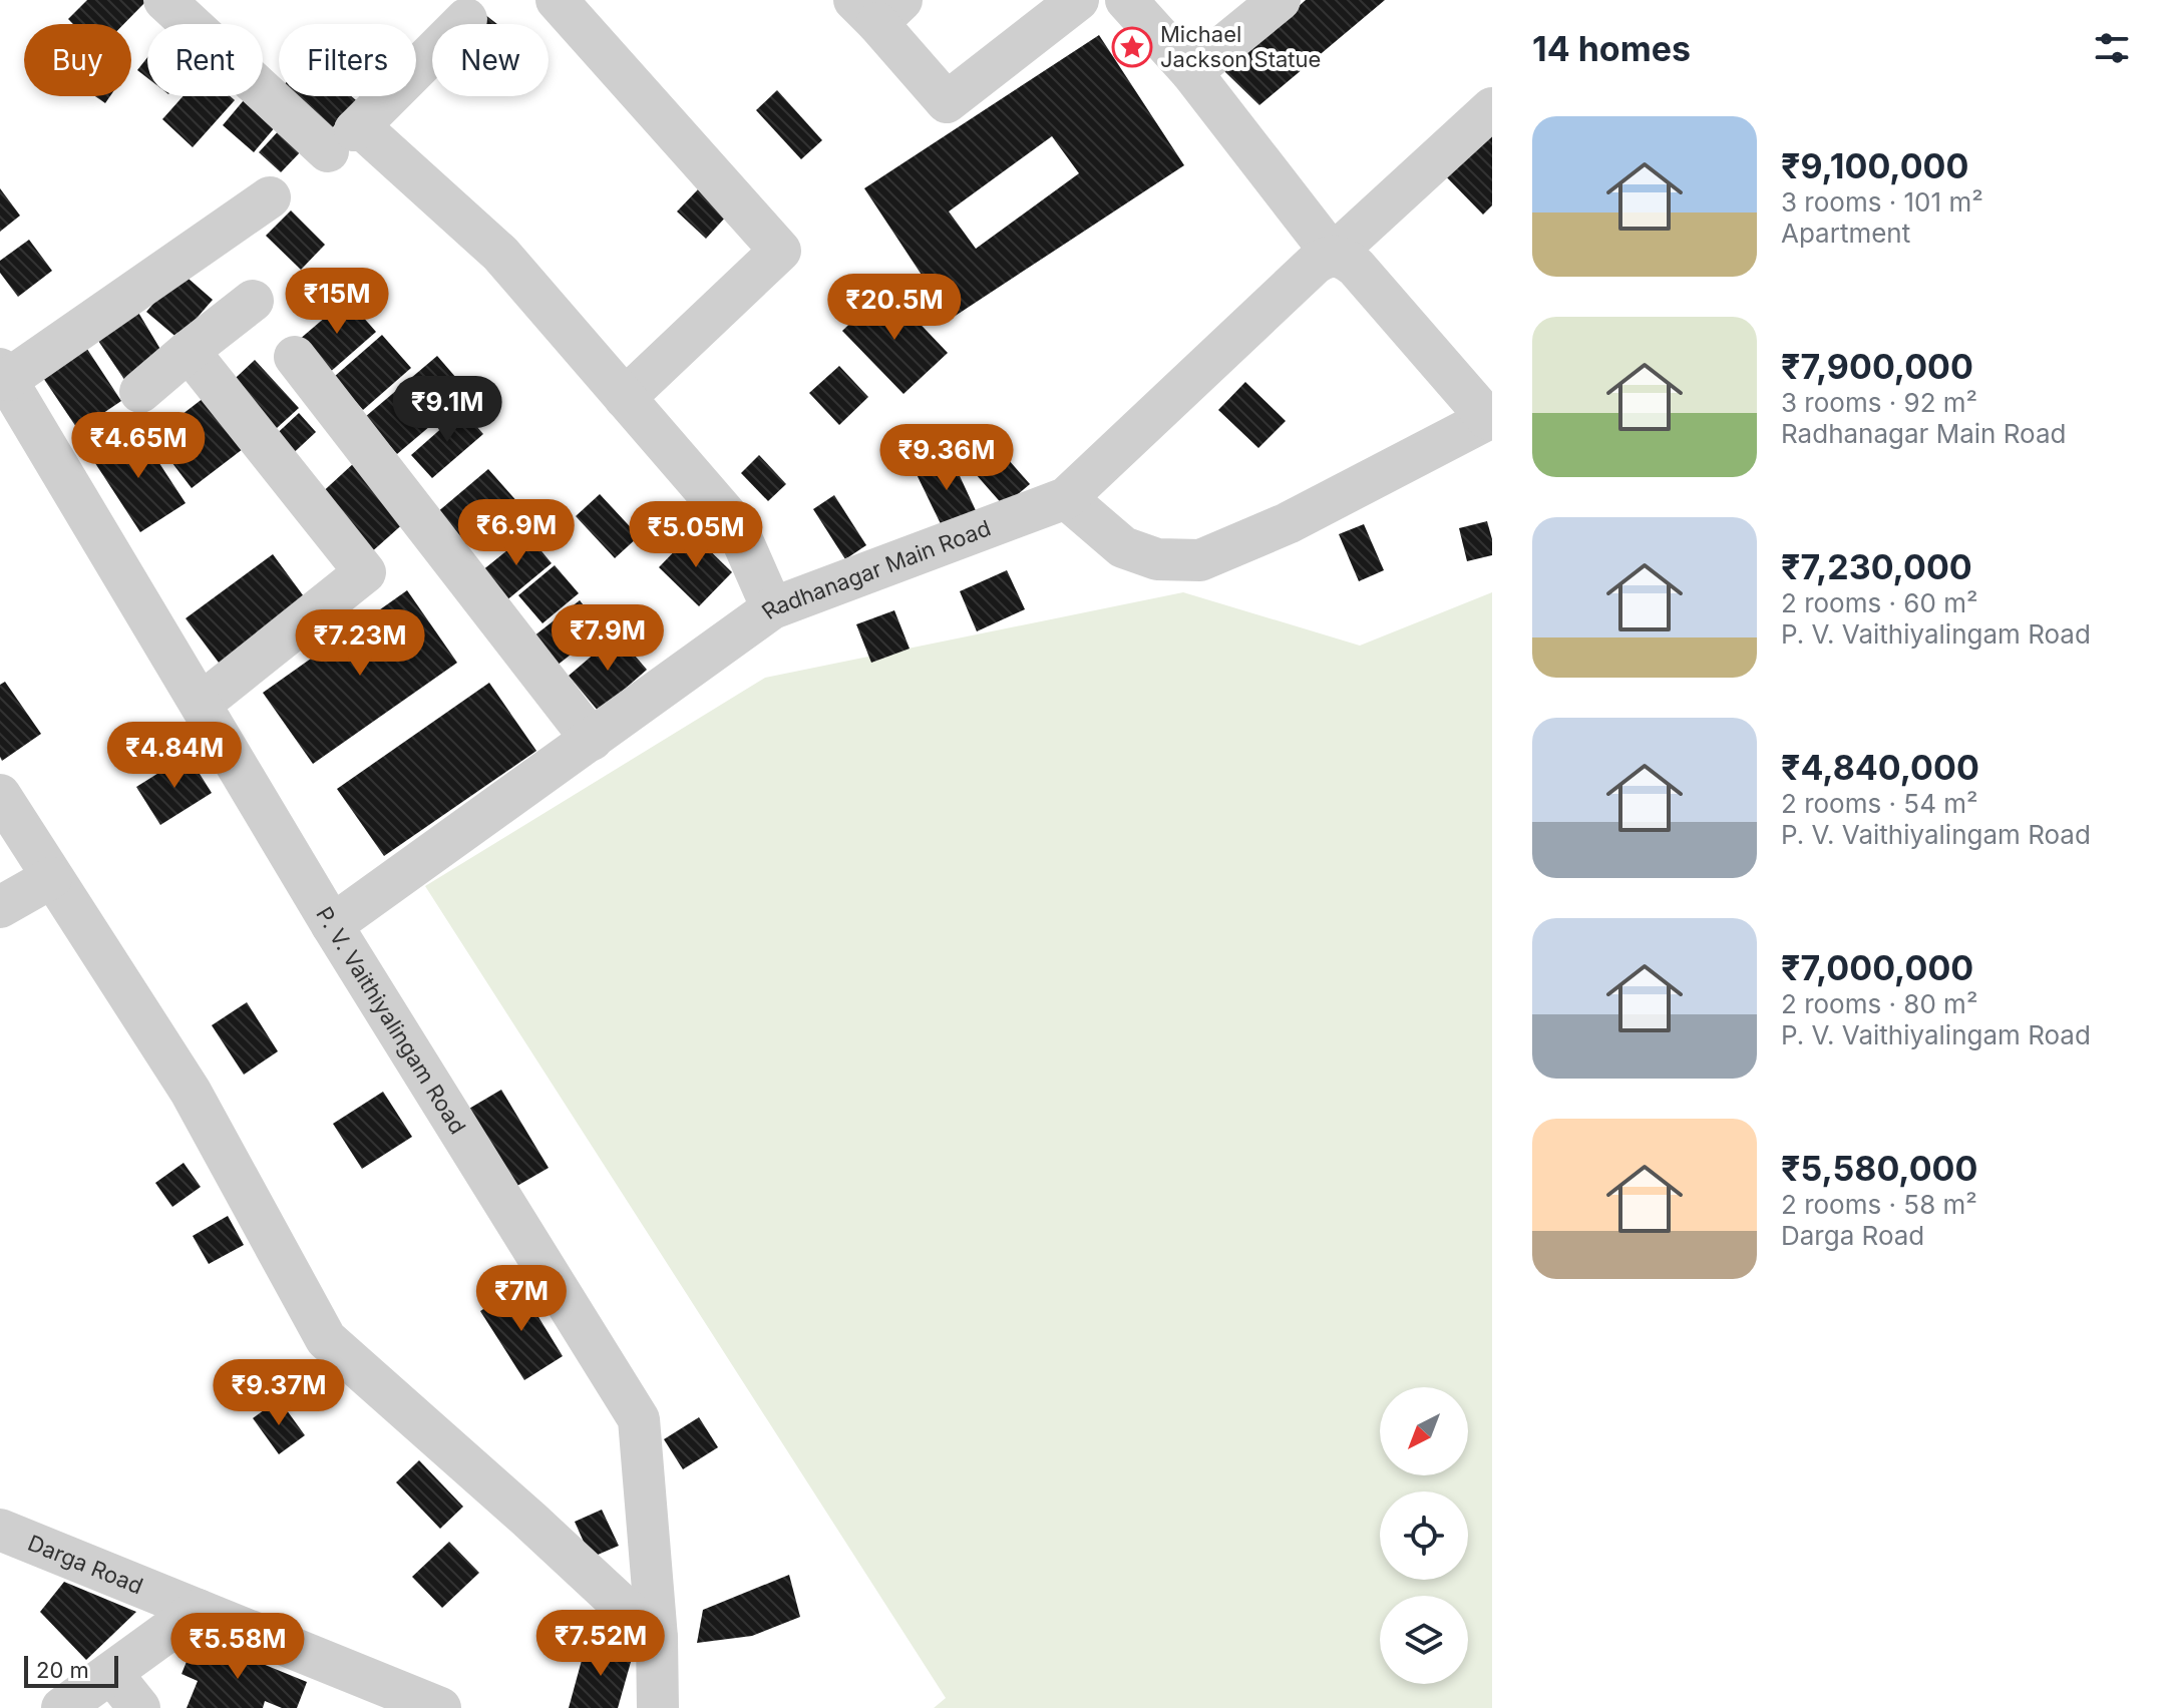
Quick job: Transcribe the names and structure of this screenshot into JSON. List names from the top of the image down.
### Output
{
  "streets": {
    "street": ["Radhanagar Main Road", "P. V. Vaithiyalingam Road", "Darga Road"]
  },
  "crossings": [
    ["Radhanagar Main Road", "P. V. Vaithiyalingam Road"]
  ],
  "places": {
    "place": ["Michael Jackson Statue"]
  },
  "scale_bar": "20 m",
  "north": "bottom left",
  "page": {
    "heading": "14 homes",
    "chip": [
      "Buy",
      "Rent",
      "Filters",
      "New"
    ],
    "list": [
      {
        "name": "₹9,100,000",
        "note": "3 rooms · 101 m² · Apartment"
      },
      {
        "name": "₹7,900,000",
        "note": "3 rooms · 92 m² · Radhanagar Main Road"
      },
      {
        "name": "₹7,230,000",
        "note": "2 rooms · 60 m² · P. V. Vaithiyalingam Road"
      },
      {
        "name": "₹4,840,000",
        "note": "2 rooms · 54 m² · P. V. Vaithiyalingam Road"
      },
      {
        "name": "₹7,000,000",
        "note": "2 rooms · 80 m² · P. V. Vaithiyalingam Road"
      },
      {
        "name": "₹5,580,000",
        "note": "2 rooms · 58 m² · Darga Road"
      }
    ],
    "price": [
      "₹15M",
      "₹20.5M",
      "₹9.1M",
      "₹4.65M",
      "₹9.36M",
      "₹6.9M",
      "₹5.05M",
      "₹7.9M",
      "₹7.23M",
      "₹4.84M",
      "₹7M",
      "₹9.37M",
      "₹7.52M",
      "₹5.58M"
    ],
    "scale": "20 m"
  }
}
